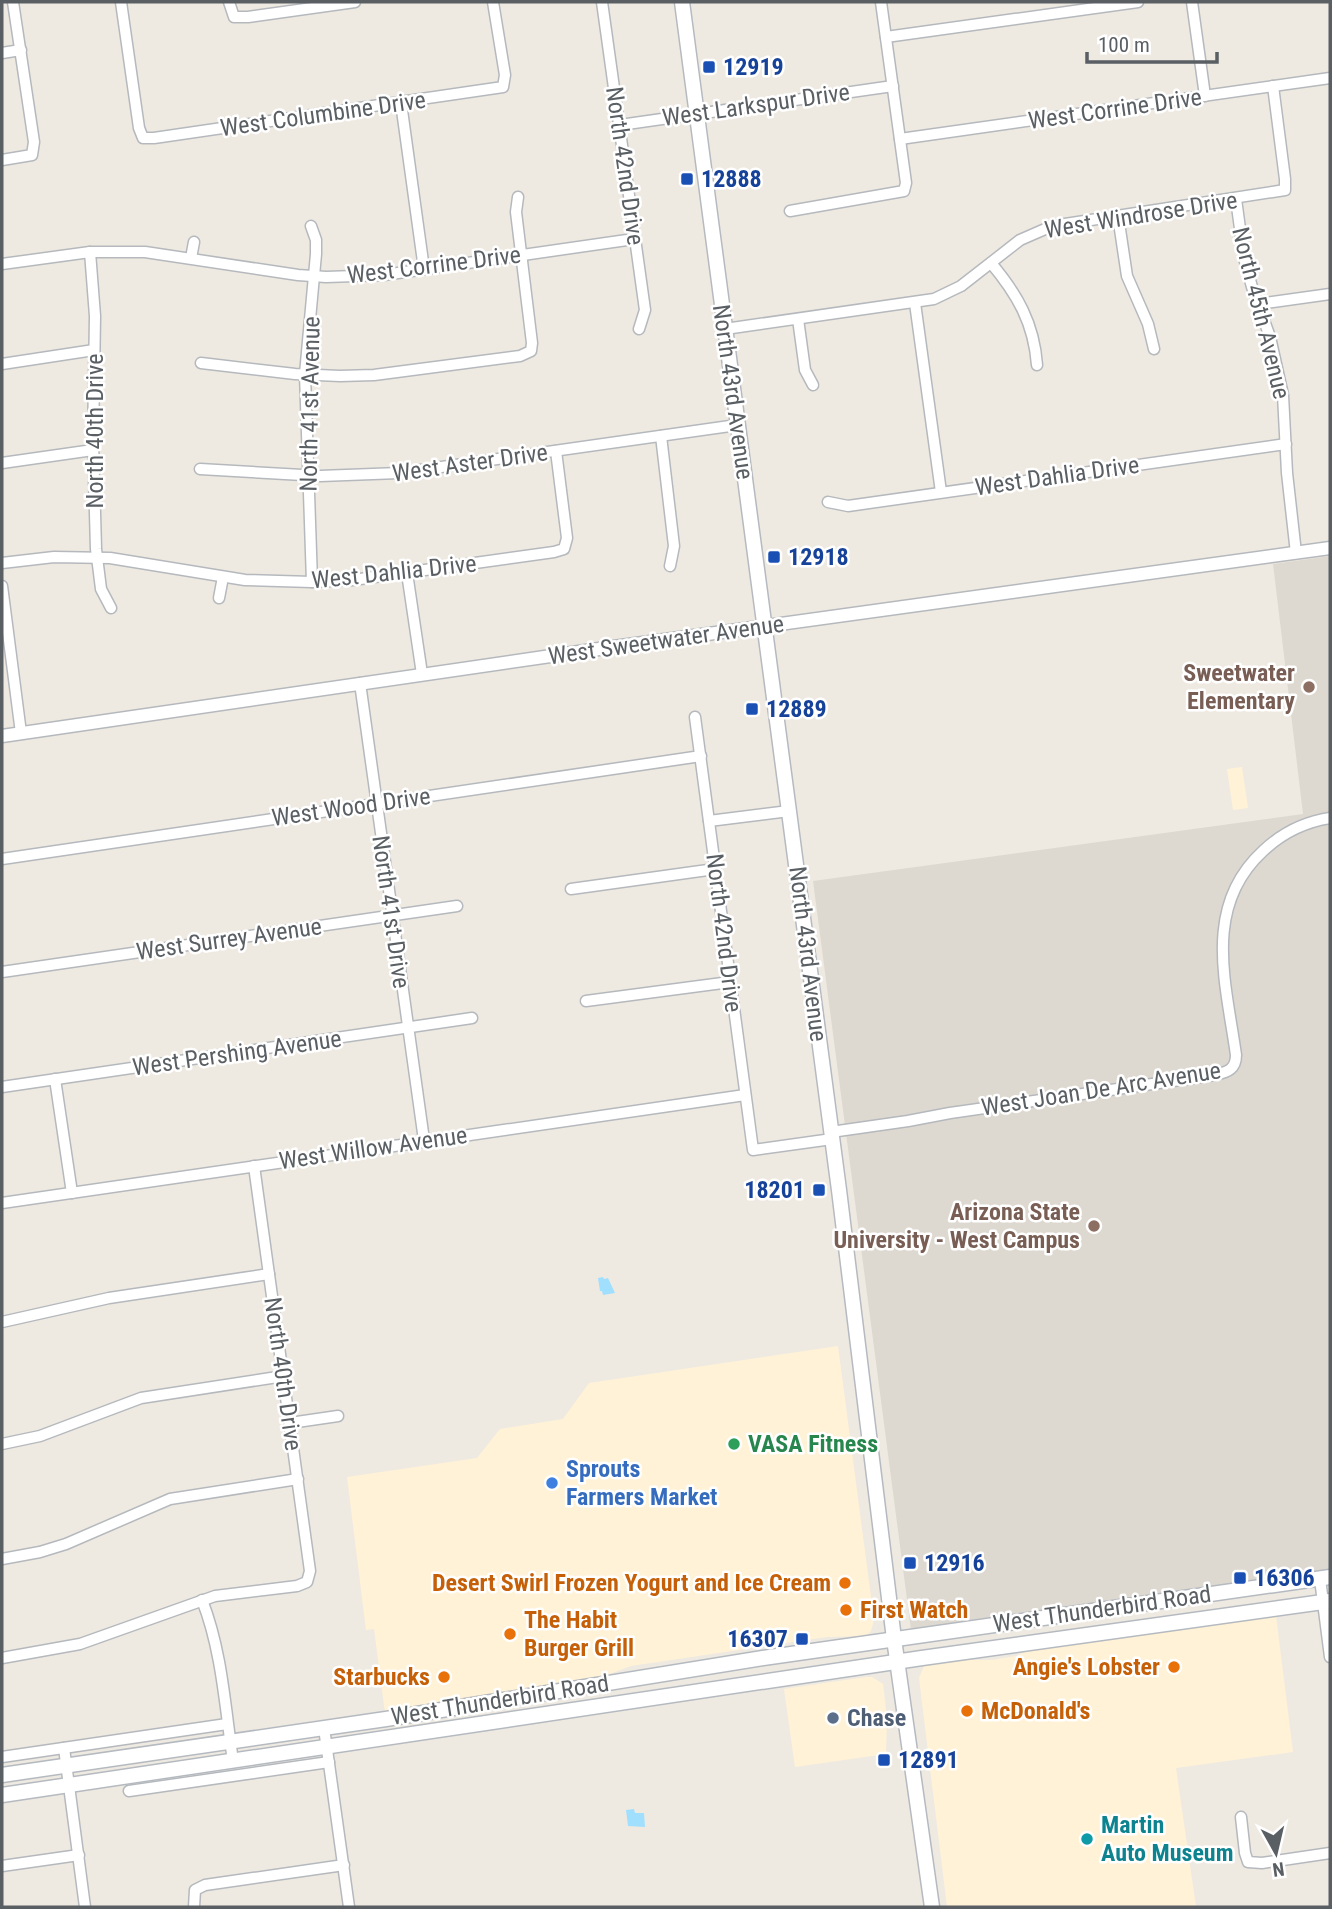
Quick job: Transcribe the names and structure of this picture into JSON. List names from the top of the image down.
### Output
{
  "streets": {
    "main road": ["North 43rd Avenue", "West Thunderbird Road"],
    "street": [
      "West Larkspur Drive",
      "West Corrine Drive",
      "West Columbine Drive",
      "North 42nd Drive",
      "West Windrose Drive",
      "North 45th Avenue",
      "North 41st Avenue",
      "North 40th Drive",
      "West Aster Drive",
      "West Dahlia Drive",
      "West Sweetwater Avenue",
      "West Wood Drive",
      "North 41st Drive",
      "West Surrey Avenue",
      "West Pershing Avenue",
      "West Joan De Arc Avenue",
      "West Willow Avenue"
    ]
  },
  "crossings": [
    ["West Larkspur Drive", "North 42nd Drive"],
    ["West Larkspur Drive", "North 43rd Avenue"],
    ["West Corrine Drive", "North 42nd Drive"],
    ["West Corrine Drive", "West Windrose Drive"],
    ["West Corrine Drive", "North 41st Avenue"],
    ["West Corrine Drive", "North 40th Drive"],
    ["North 42nd Drive", "West Wood Drive"],
    ["North 42nd Drive", "West Joan De Arc Avenue"],
    ["North 42nd Drive", "West Willow Avenue"],
    ["West Windrose Drive", "North 45th Avenue"],
    ["West Windrose Drive", "North 43rd Avenue"],
    ["North 45th Avenue", "West Dahlia Drive"],
    ["North 45th Avenue", "West Sweetwater Avenue"],
    ["North 43rd Avenue", "West Aster Drive"],
    ["North 43rd Avenue", "West Sweetwater Avenue"],
    ["North 43rd Avenue", "West Joan De Arc Avenue"],
    ["North 43rd Avenue", "West Thunderbird Road"],
    ["North 41st Avenue", "West Aster Drive"],
    ["North 41st Avenue", "West Dahlia Drive"],
    ["North 40th Drive", "West Dahlia Drive"],
    ["North 40th Drive", "West Willow Avenue"],
    ["West Aster Drive", "West Dahlia Drive"],
    ["West Sweetwater Avenue", "North 41st Drive"],
    ["West Wood Drive", "North 41st Drive"],
    ["North 41st Drive", "West Surrey Avenue"],
    ["North 41st Drive", "West Pershing Avenue"],
    ["North 41st Drive", "West Willow Avenue"]
  ],
  "places": {
    "transit": [
      "12919",
      "12888",
      "12918",
      "12889",
      "18201",
      "12916",
      "16306",
      "16307",
      "12891"
    ],
    "other": [
      "Sweetwater Elementary",
      "Arizona State University - West Campus",
      "VASA Fitness",
      "Sprouts Farmers Market",
      "Desert Swirl Frozen Yogurt and Ice Cream",
      "First Watch",
      "The Habit Burger Grill",
      "Angie's Lobster",
      "Starbucks",
      "McDonald's",
      "Chase",
      "Martin Auto Museum"
    ]
  },
  "scale_bar": "100 m",
  "north": "bottom"
}
